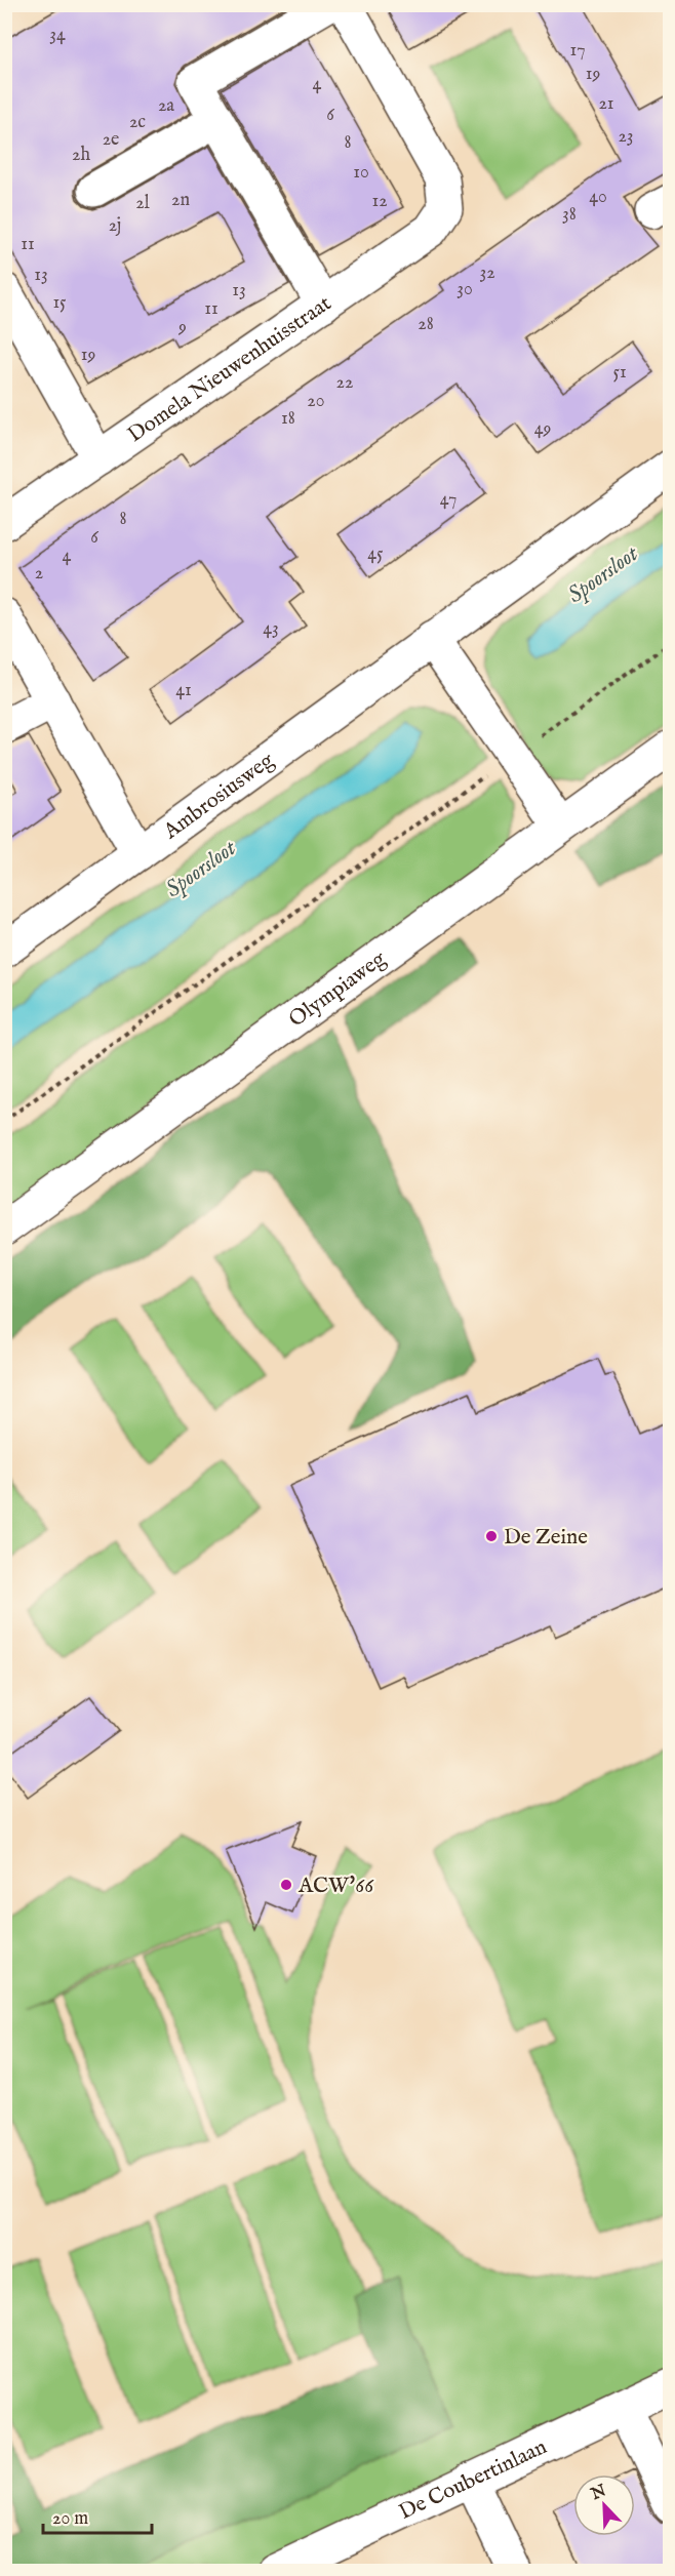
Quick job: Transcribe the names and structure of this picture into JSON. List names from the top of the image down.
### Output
{
  "streets": {
    "street": [
      "Domela Nieuwenhuisstraat",
      "Ambrosiusweg",
      "Olympiaweg",
      "De Coubertinlaan"
    ]
  },
  "water": ["Spoorsloot"],
  "places": ["De Zeine", "ACW'66"],
  "house_numbers": [
    "34",
    "17",
    "19",
    "4",
    "21",
    "2a",
    "6",
    "2c",
    "23",
    "2e",
    "8",
    "2h",
    "10",
    "40",
    "2n",
    "12",
    "2l",
    "38",
    "2j",
    "11",
    "32",
    "13",
    "30",
    "13",
    "15",
    "11",
    "28",
    "9",
    "19",
    "51",
    "22",
    "20",
    "18",
    "49",
    "47",
    "8",
    "6",
    "45",
    "4",
    "2",
    "43",
    "41"
  ],
  "scale_bar": "20 m",
  "north": "top left"
}
